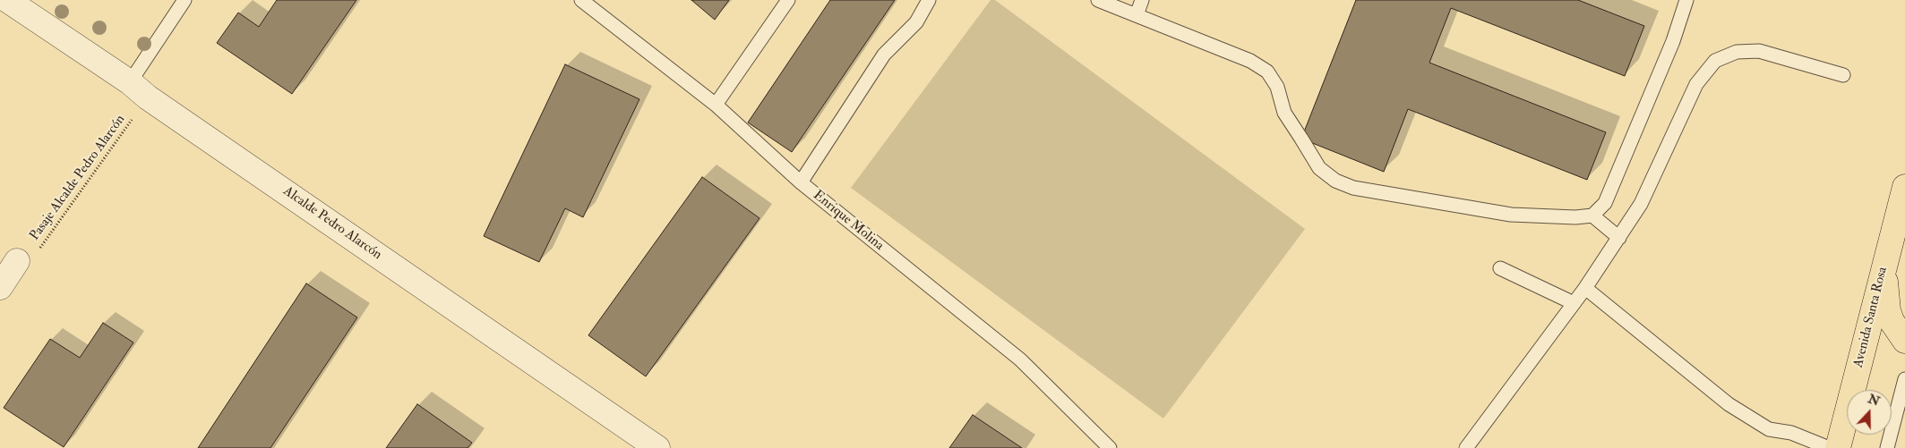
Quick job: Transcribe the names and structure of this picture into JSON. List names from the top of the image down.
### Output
{
  "streets": {
    "main road": ["Avenida Santa Rosa"],
    "street": ["Alcalde Pedro Alarcón"],
    "lane": ["Enrique Molina"],
    "path": ["Pasaje Alcalde Pedro Alarcón"]
  },
  "crossings": [
    ["Pasaje Alcalde Pedro Alarcón", "Alcalde Pedro Alarcón"]
  ],
  "north": "top"
}
